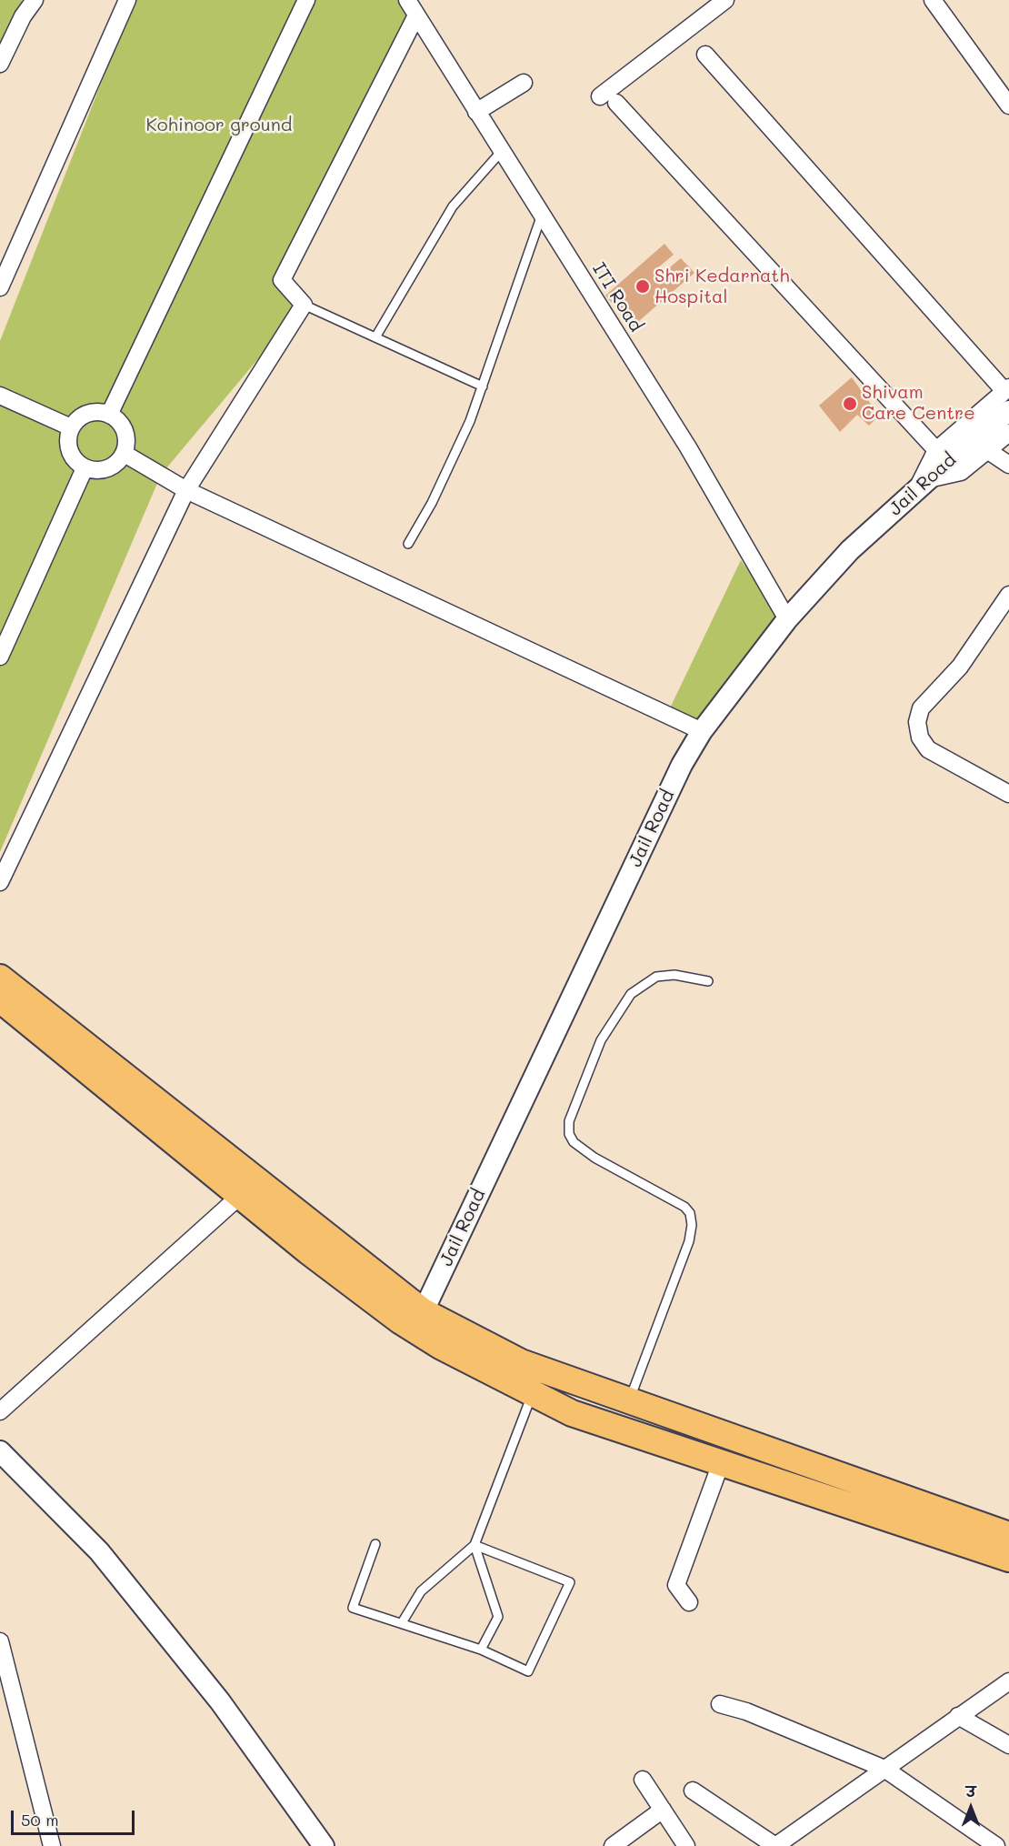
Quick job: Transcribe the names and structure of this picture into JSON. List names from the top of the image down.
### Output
{
  "streets": {
    "street": ["ITI Road", "Jail Road"]
  },
  "crossings": [
    ["ITI Road", "Jail Road"]
  ],
  "parks": ["Kohinoor ground"],
  "places": ["Shri Kedarnath Hospital", "Shivam Care Centre"],
  "scale_bar": "50 m",
  "north": "top"
}
